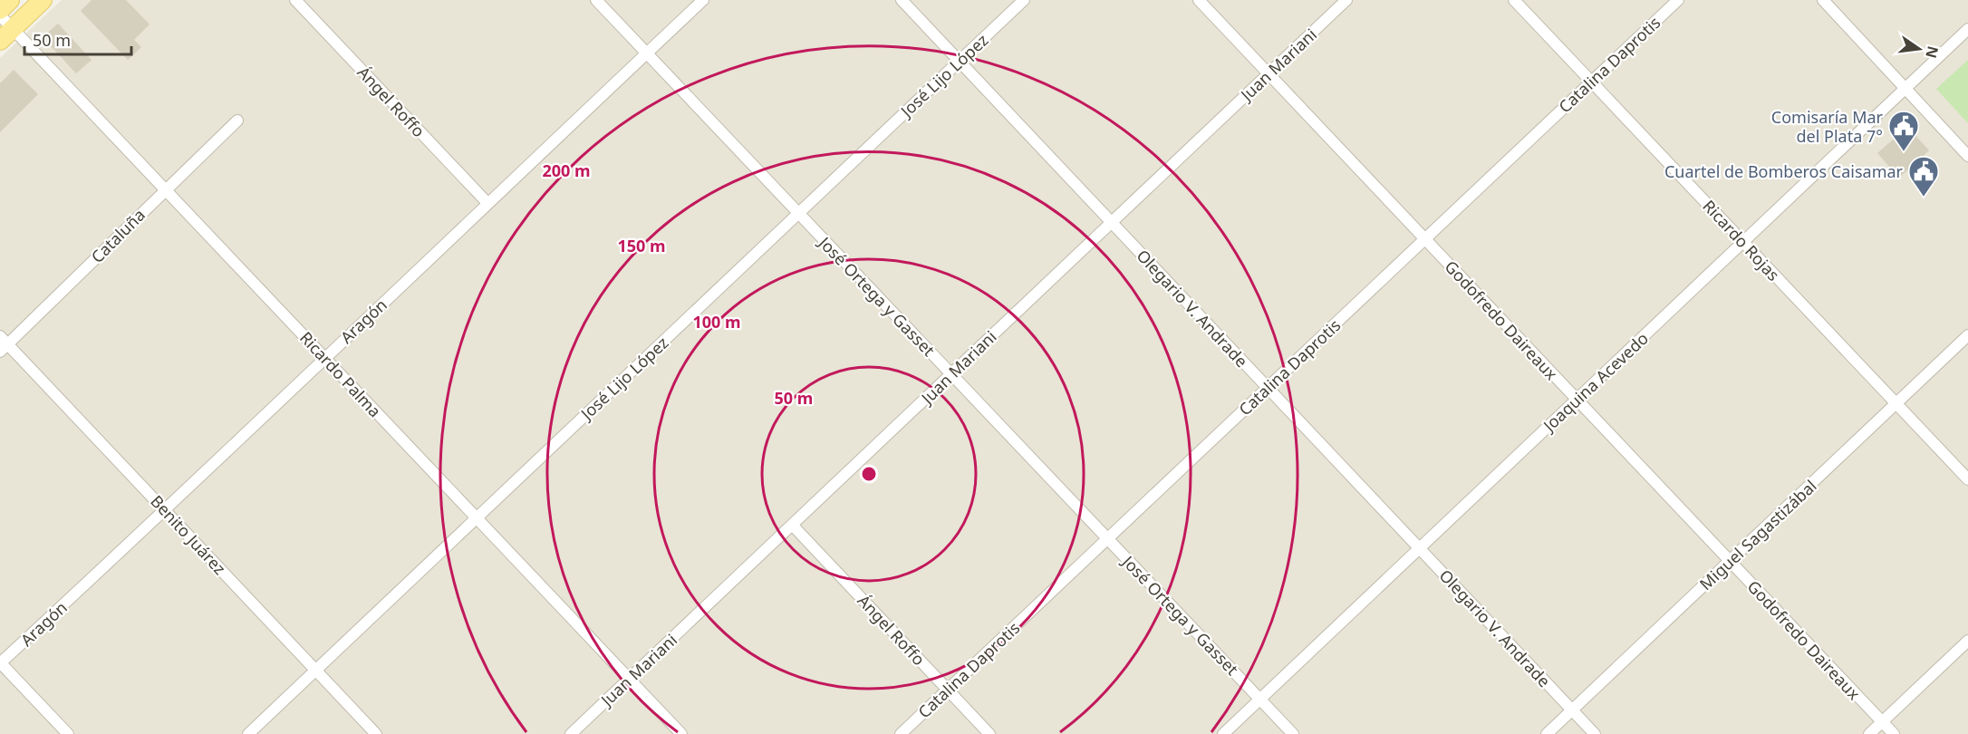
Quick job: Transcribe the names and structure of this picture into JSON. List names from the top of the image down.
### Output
{
  "streets": {
    "street": [
      "Juan Mariani",
      "Catalina Daprotis",
      "José Lijo López",
      "Ángel Roffo",
      "Cataluña",
      "Ricardo Rojas",
      "José Ortega y Gasset",
      "Olegario V. Andrade",
      "Godofredo Daireaux",
      "Aragón",
      "Ricardo Palma",
      "Joaquina Acevedo",
      "Benito Juárez",
      "Miguel Sagastizábal"
    ]
  },
  "crossings": [
    ["Juan Mariani", "Ángel Roffo"],
    ["Juan Mariani", "José Ortega y Gasset"],
    ["Juan Mariani", "Olegario V. Andrade"],
    ["Juan Mariani", "Godofredo Daireaux"],
    ["Juan Mariani", "Ricardo Palma"],
    ["Catalina Daprotis", "Ángel Roffo"],
    ["Catalina Daprotis", "Ricardo Rojas"],
    ["Catalina Daprotis", "José Ortega y Gasset"],
    ["Catalina Daprotis", "Olegario V. Andrade"],
    ["Catalina Daprotis", "Godofredo Daireaux"],
    ["José Lijo López", "José Ortega y Gasset"],
    ["José Lijo López", "Olegario V. Andrade"],
    ["José Lijo López", "Ricardo Palma"],
    ["José Lijo López", "Benito Juárez"],
    ["Ángel Roffo", "Aragón"],
    ["Cataluña", "Ricardo Palma"],
    ["Cataluña", "Benito Juárez"],
    ["Ricardo Rojas", "Joaquina Acevedo"],
    ["Ricardo Rojas", "Miguel Sagastizábal"],
    ["José Ortega y Gasset", "Aragón"],
    ["José Ortega y Gasset", "Joaquina Acevedo"],
    ["Olegario V. Andrade", "Joaquina Acevedo"],
    ["Olegario V. Andrade", "Miguel Sagastizábal"],
    ["Godofredo Daireaux", "Joaquina Acevedo"],
    ["Godofredo Daireaux", "Miguel Sagastizábal"],
    ["Aragón", "Ricardo Palma"],
    ["Aragón", "Benito Juárez"]
  ],
  "places": {
    "public building": ["Comisaría Mar del Plata 7°", "Cuartel de Bomberos Caisamar"]
  },
  "scale_bar": "50 m",
  "north": "right",
  "rings": [
    "200 m",
    "150 m",
    "100 m",
    "50 m"
  ]
}
